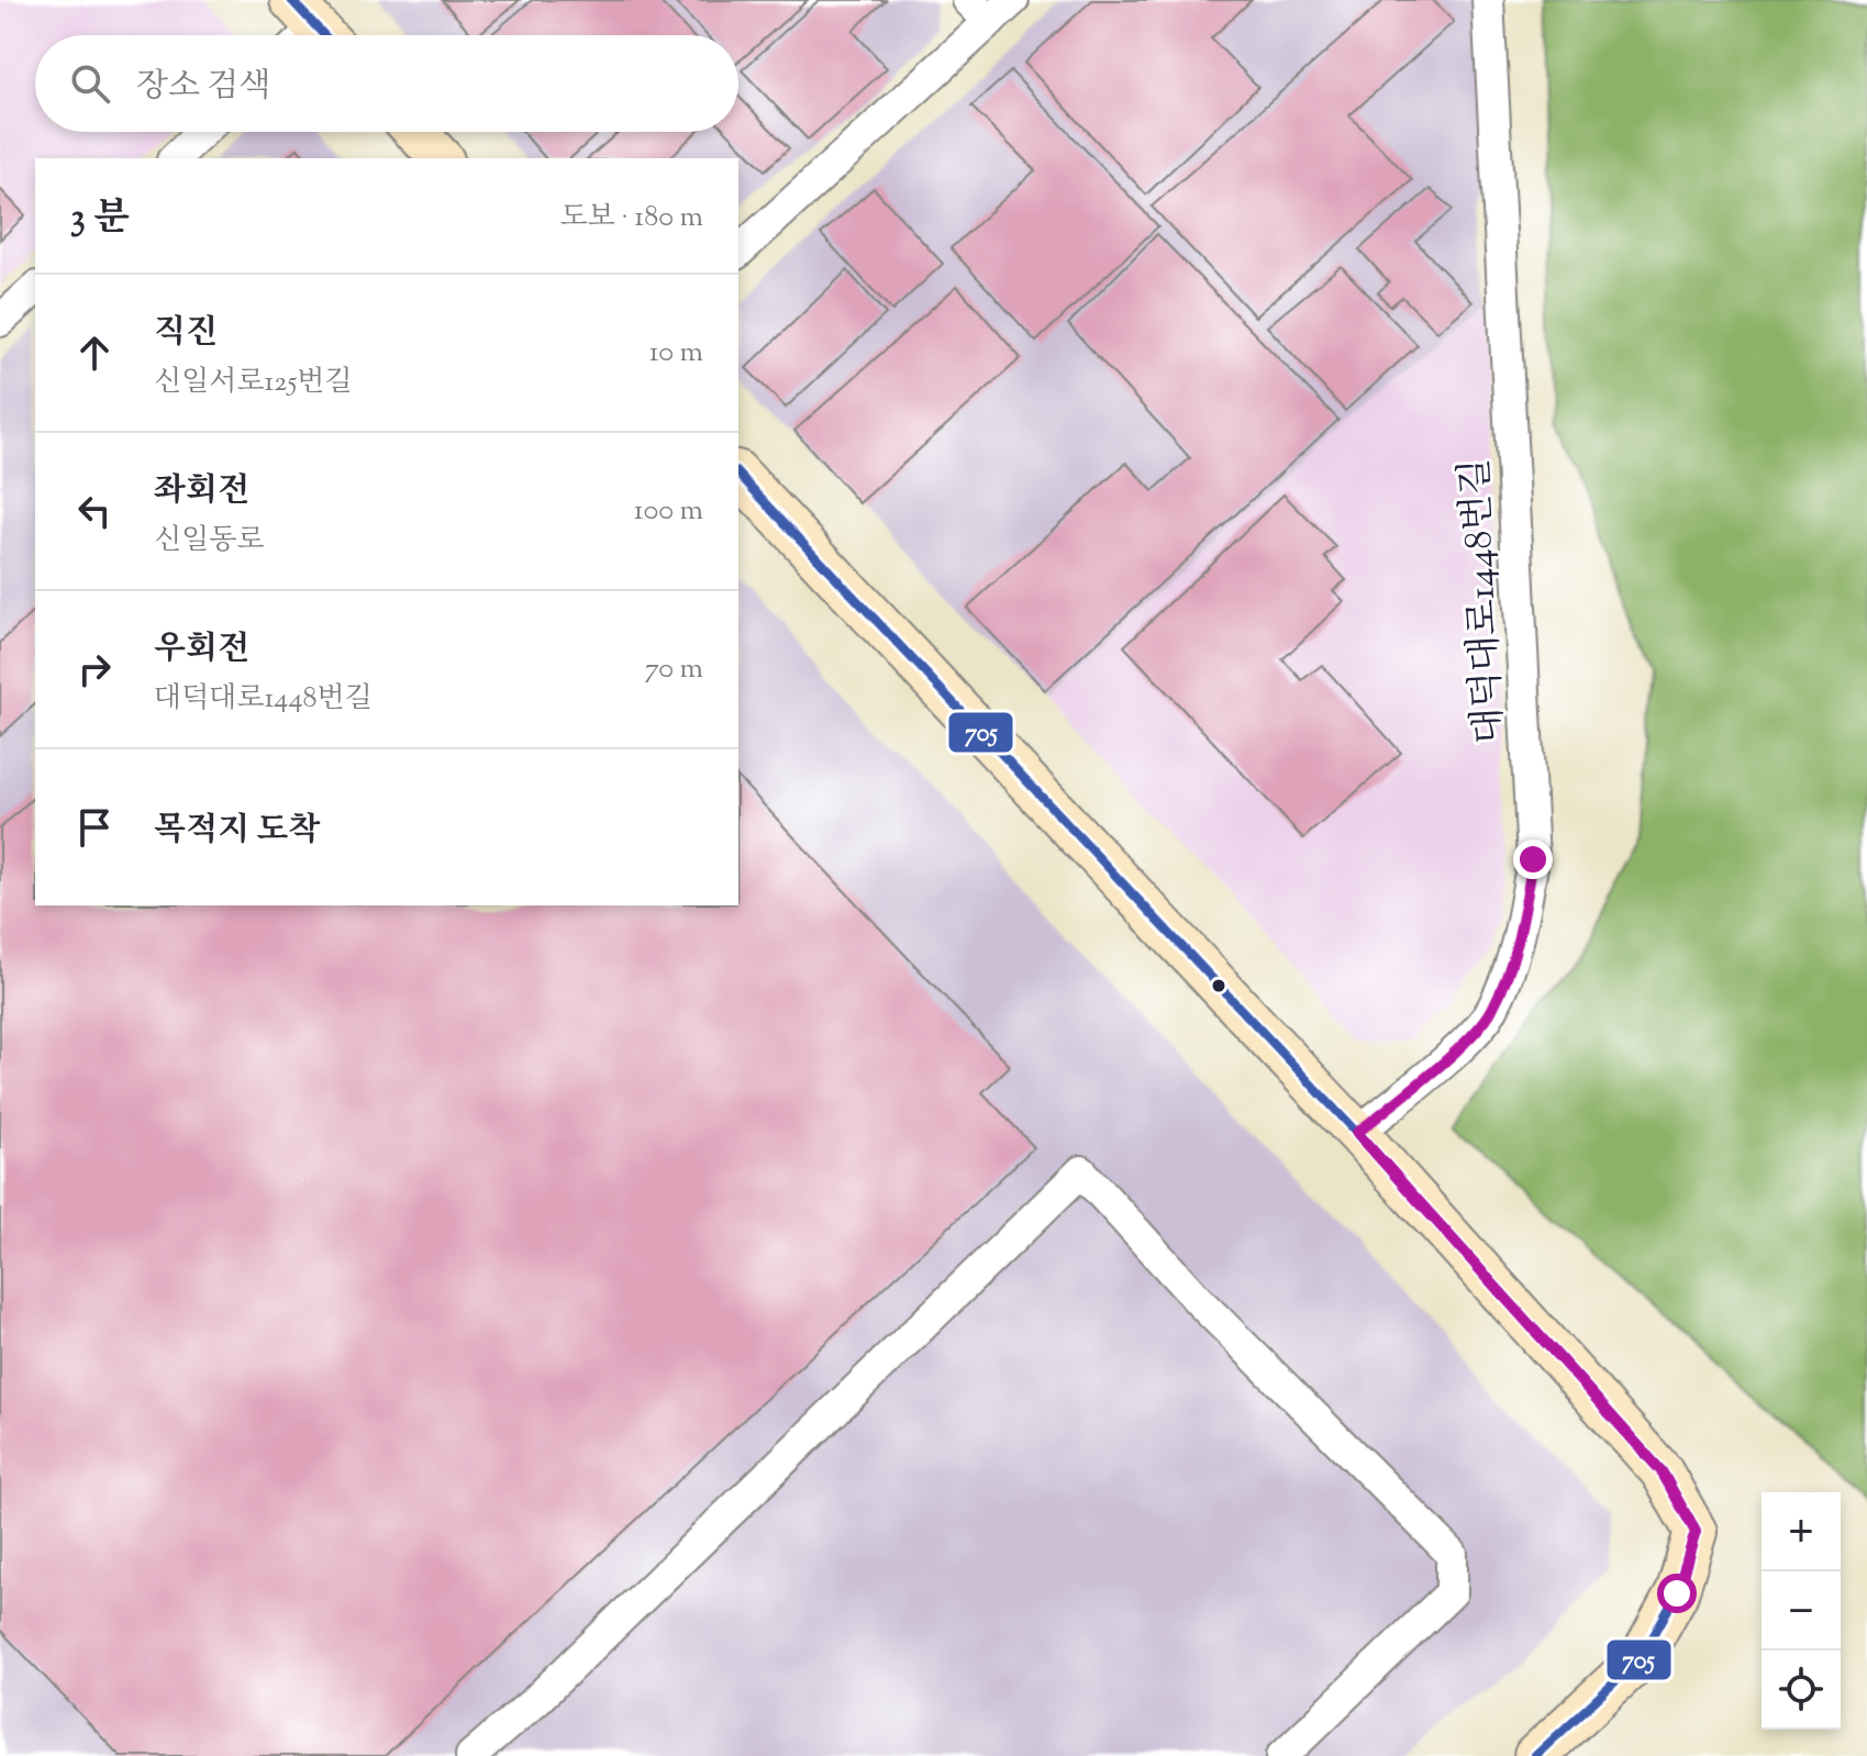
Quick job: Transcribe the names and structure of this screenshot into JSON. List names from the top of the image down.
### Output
{
  "streets": {
    "street": ["대덕대로1448번길"]
  },
  "lines": ["transit line 705"],
  "page": {
    "search": "장소 검색",
    "heading": ["3 분", "도보 · 180 m"],
    "list": [
      ["직진", "신일서로125번길", "10 m"],
      ["좌회전", "신일동로", "100 m"],
      ["우회전", "대덕대로1448번길", "70 m"],
      "목적지 도착"
    ],
    "map_buttons": ["+", "−"]
  }
}
